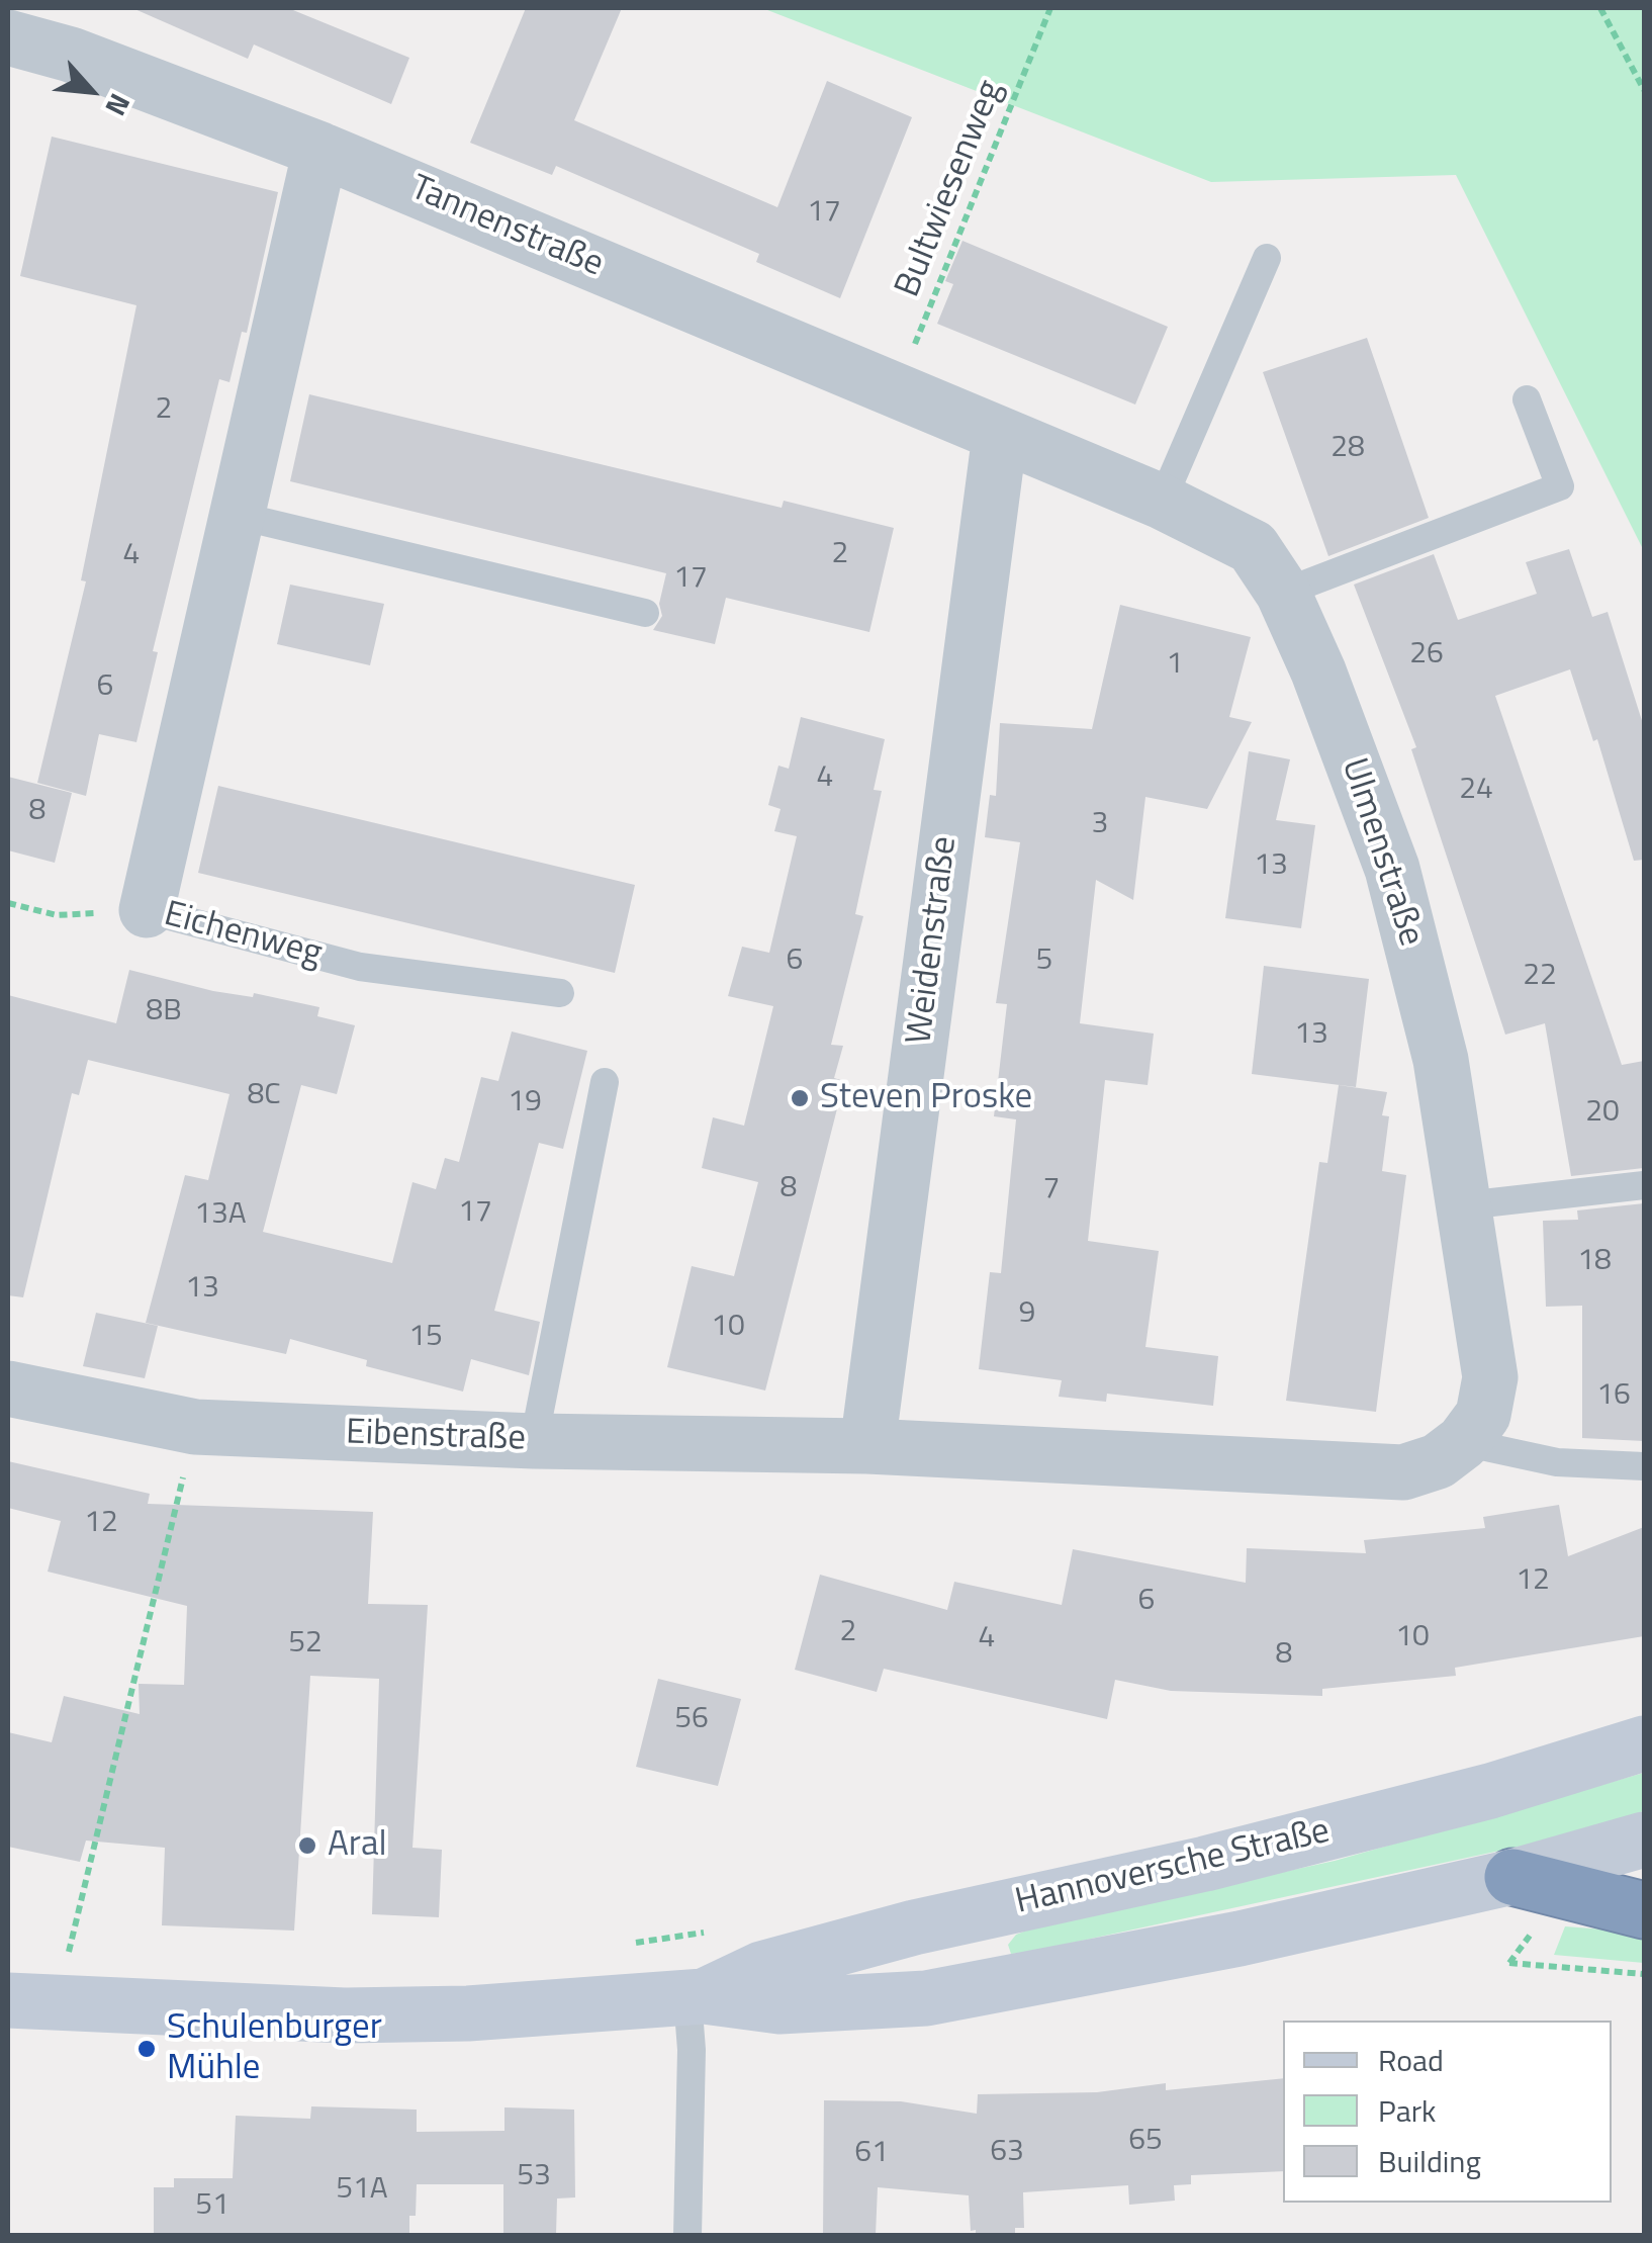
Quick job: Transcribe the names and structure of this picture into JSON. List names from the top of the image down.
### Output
{
  "streets": {
    "main road": ["Hannoversche Straße"],
    "street": [
      "Tannenstraße",
      "Ulmenstraße",
      "Eichenweg",
      "Weidenstraße",
      "Eibenstraße"
    ],
    "path": ["Bultwiesenweg"]
  },
  "crossings": [
    ["Bultwiesenweg", "Tannenstraße"],
    ["Tannenstraße", "Ulmenstraße"],
    ["Tannenstraße", "Eichenweg"],
    ["Tannenstraße", "Weidenstraße"],
    ["Ulmenstraße", "Weidenstraße"],
    ["Weidenstraße", "Eibenstraße"]
  ],
  "places": ["Steven Proske", "Aral", "Schulenburger Mühle"],
  "house_numbers": [
    "17",
    "2",
    "28",
    "2",
    "4",
    "17",
    "26",
    "1",
    "6",
    "4",
    "24",
    "8",
    "3",
    "13",
    "6",
    "5",
    "22",
    "8B",
    "13",
    "8C",
    "19",
    "20",
    "8",
    "7",
    "17",
    "13A",
    "18",
    "13",
    "9",
    "10",
    "15",
    "16",
    "12",
    "12",
    "6",
    "2",
    "10",
    "4",
    "52",
    "8",
    "56",
    "65",
    "63",
    "61",
    "53",
    "51A",
    "51"
  ],
  "legend": ["Road", "Park", "Building"],
  "north": "bottom right"
}
